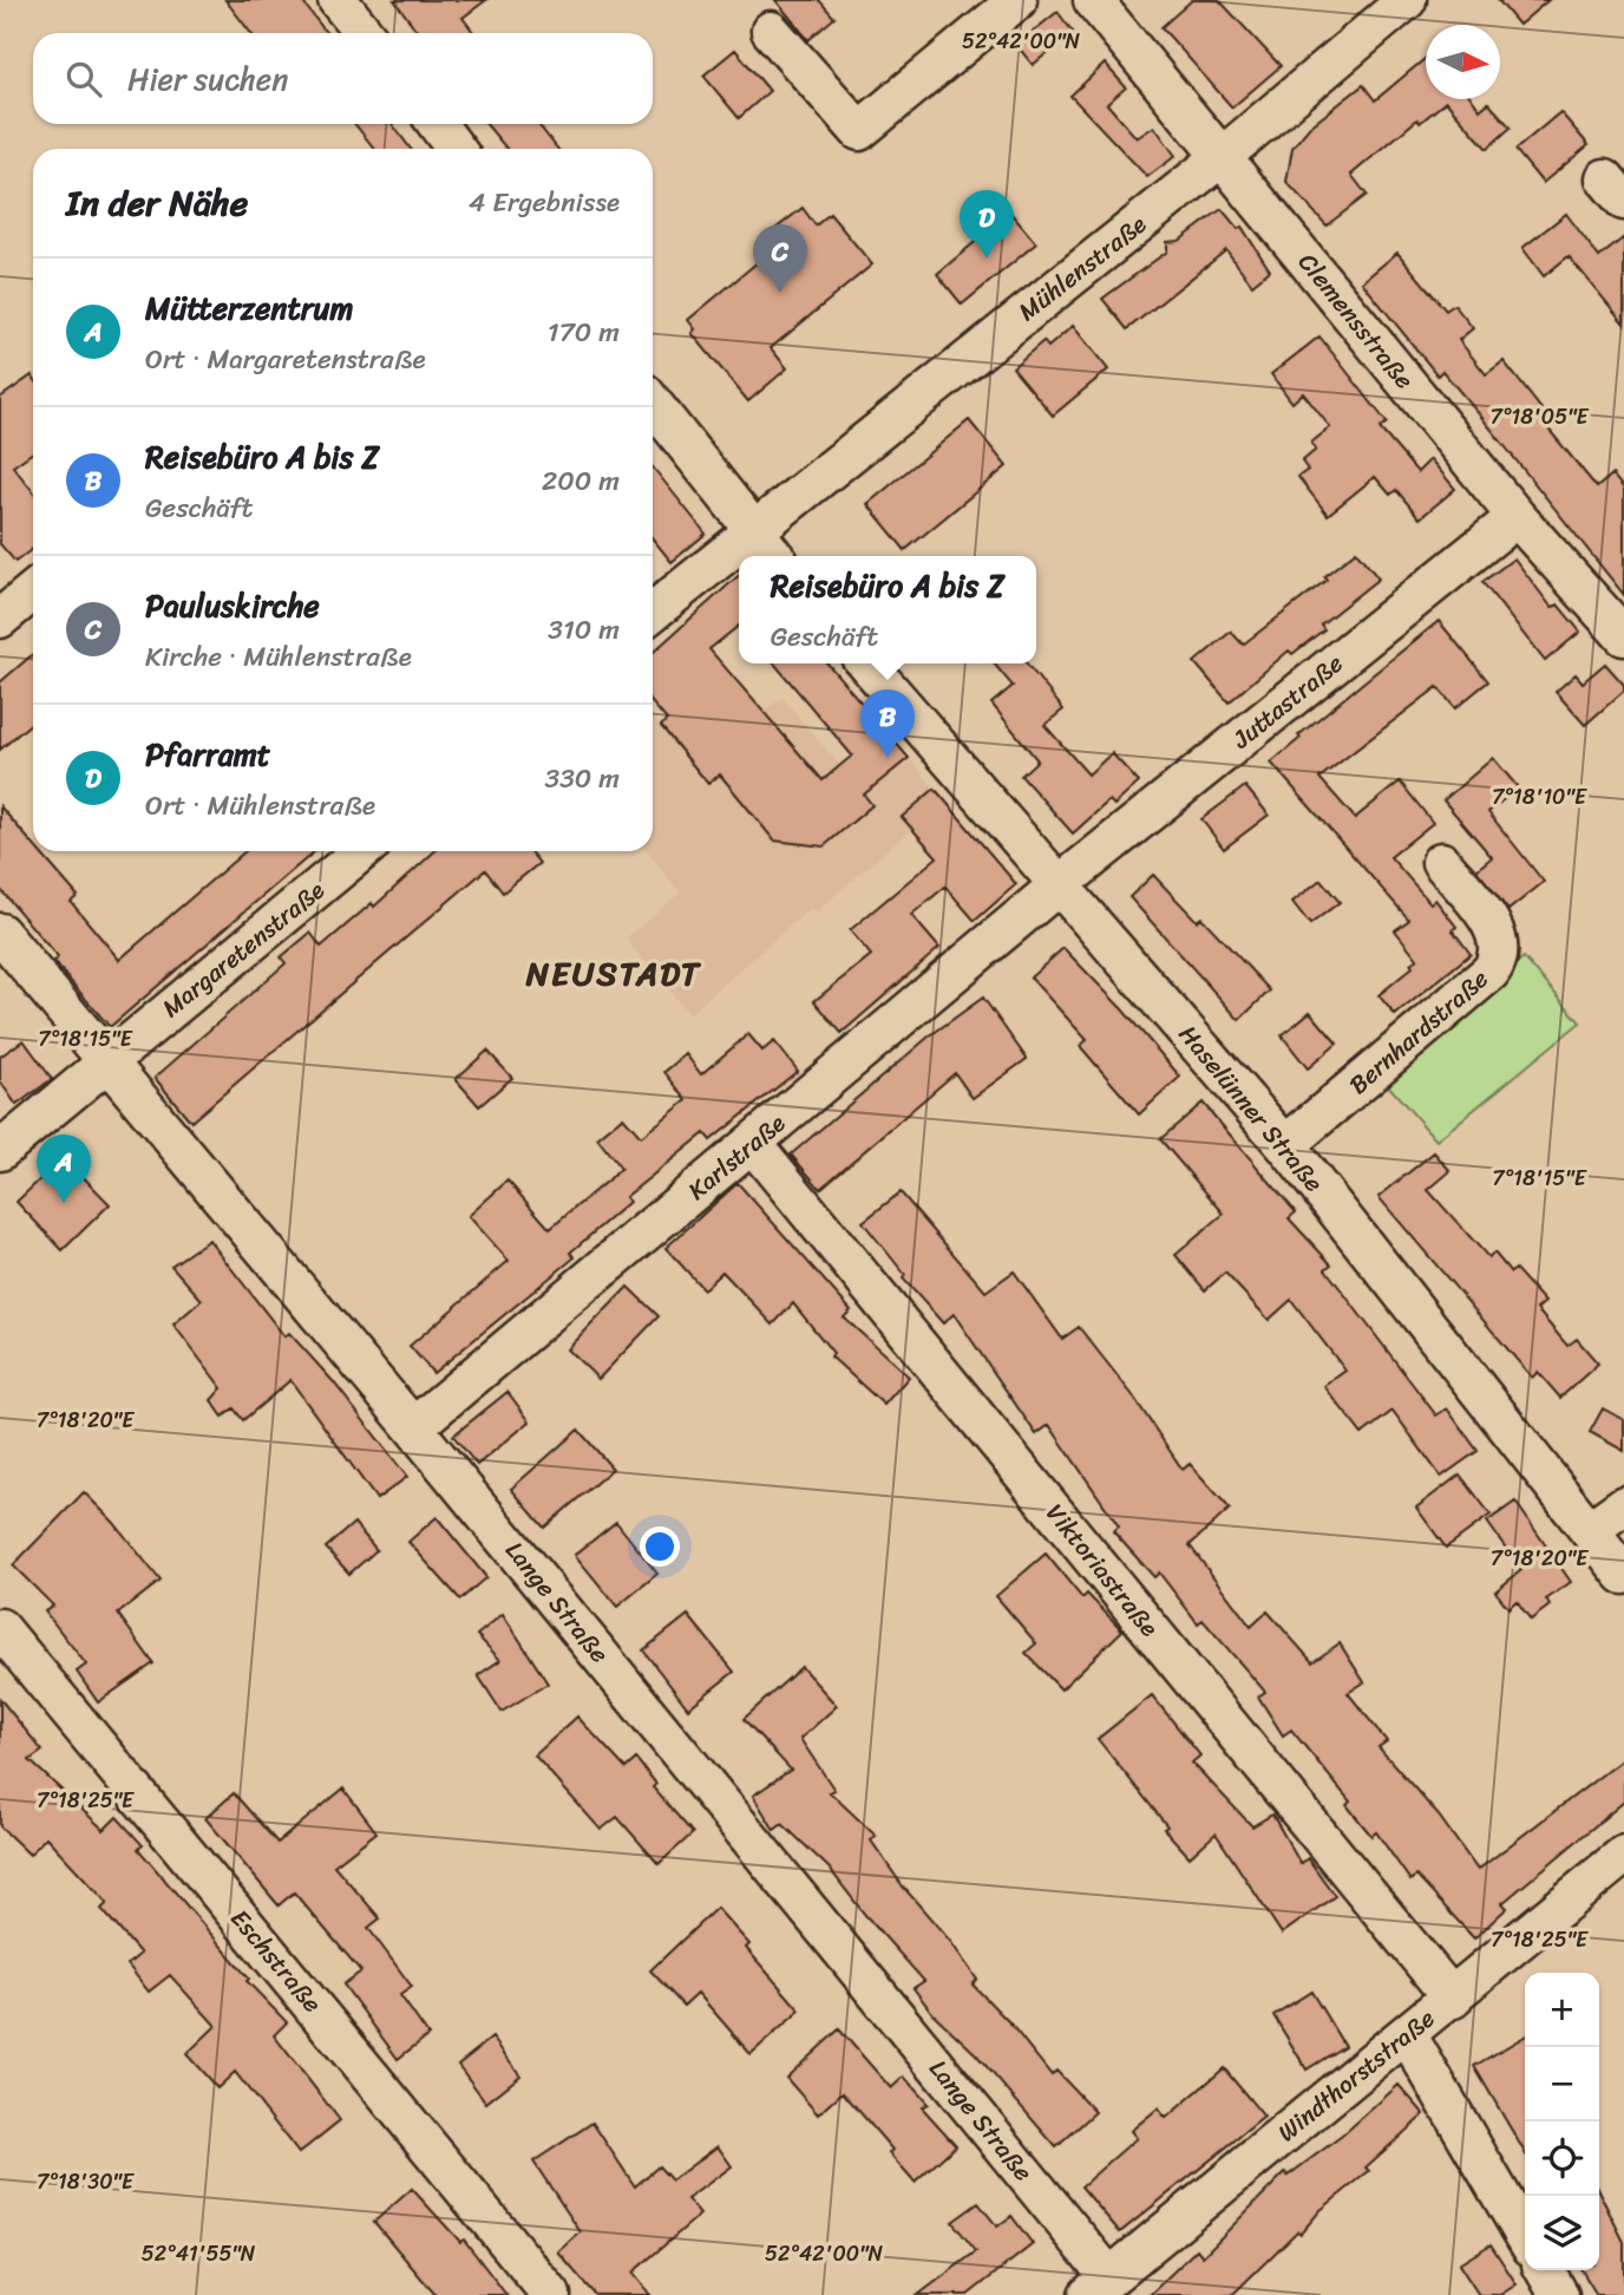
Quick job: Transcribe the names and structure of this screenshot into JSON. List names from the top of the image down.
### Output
{
  "streets": {
    "street": [
      "Mühlenstraße",
      "Clemensstraße",
      "Juttastraße",
      "Margaretenstraße",
      "Bernhardstraße",
      "Haselünner Straße",
      "Karlstraße",
      "Viktoriastraße",
      "Lange Straße",
      "Eschstraße",
      "Windthorststraße"
    ]
  },
  "crossings": [
    ["Mühlenstraße", "Clemensstraße"],
    ["Clemensstraße", "Juttastraße"],
    ["Juttastraße", "Haselünner Straße"],
    ["Juttastraße", "Karlstraße"],
    ["Margaretenstraße", "Lange Straße"],
    ["Bernhardstraße", "Haselünner Straße"],
    ["Haselünner Straße", "Karlstraße"],
    ["Karlstraße", "Viktoriastraße"],
    ["Karlstraße", "Lange Straße"],
    ["Viktoriastraße", "Windthorststraße"],
    ["Lange Straße", "Windthorststraße"]
  ],
  "districts": ["NEUSTADT"],
  "north": "right",
  "page": {
    "search": "Hier suchen",
    "heading": ["In der Nähe", "4 Ergebnisse"],
    "pins": [
      "D",
      "C",
      "B",
      "A"
    ],
    "list": [
      {
        "mark": "A",
        "name": "Mütterzentrum",
        "note": "Ort · Margaretenstraße",
        "value": "170 m"
      },
      {
        "mark": "B",
        "name": "Reisebüro A bis Z",
        "note": "Geschäft",
        "value": "200 m"
      },
      {
        "mark": "C",
        "name": "Pauluskirche",
        "note": "Kirche · Mühlenstraße",
        "value": "310 m"
      },
      {
        "mark": "D",
        "name": "Pfarramt",
        "note": "Ort · Mühlenstraße",
        "value": "330 m"
      }
    ],
    "popup": ["Reisebüro A bis Z", "Geschäft"],
    "map_buttons": ["+", "−"]
  },
  "coordinates": [
    "52°42'00\"N",
    "7°18'05\"E",
    "7°18'10\"E",
    "7°18'15\"E",
    "7°18'20\"E",
    "7°18'25\"E",
    "7°18'30\"E",
    "52°41'55\"N"
  ]
}
